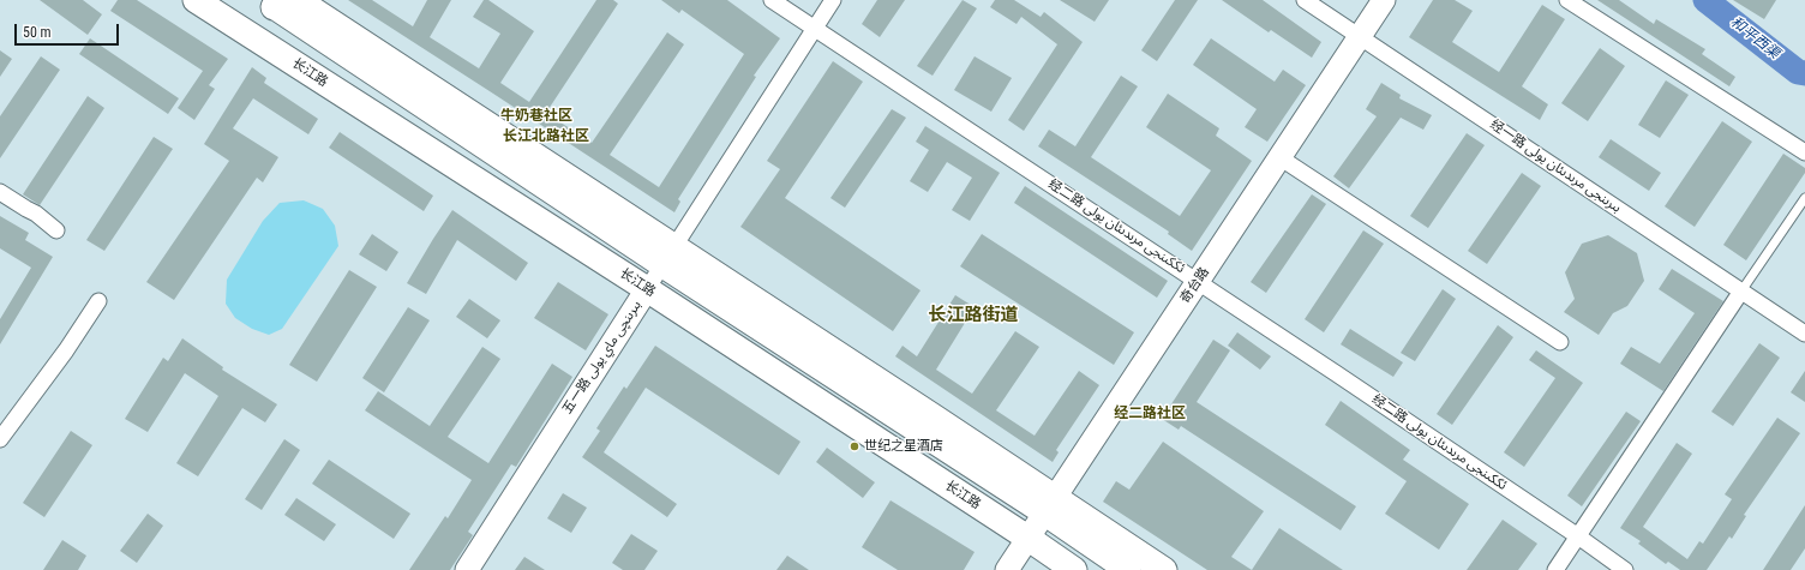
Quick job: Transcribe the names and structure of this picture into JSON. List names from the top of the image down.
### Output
{
  "streets": {
    "main road": ["长江路"],
    "street": [
      "经一路 بىرىنجى مرىدىئان يولى",
      "经二路 ئككىنجى مرىدىئان يولى",
      "奇台路",
      "五一路 بىرىنچى ماي يولى"
    ]
  },
  "crossings": [
    ["长江路", "奇台路"],
    ["长江路", "五一路 بىرىنچى ماي يولى"],
    ["经一路 بىرىنجى مرىدىئان يولى", "奇台路"],
    ["经二路 ئككىنجى مرىدىئان يولى", "奇台路"],
    ["经二路 ئككىنجى مرىدىئان يولى", "五一路 بىرىنچى ماي يولى"]
  ],
  "districts": [
    "牛奶巷社区",
    "长江北路社区",
    "长江路街道",
    "经二路社区"
  ],
  "water": ["和平西渠"],
  "places": ["世纪之星酒店"],
  "scale_bar": "50 m"
}
